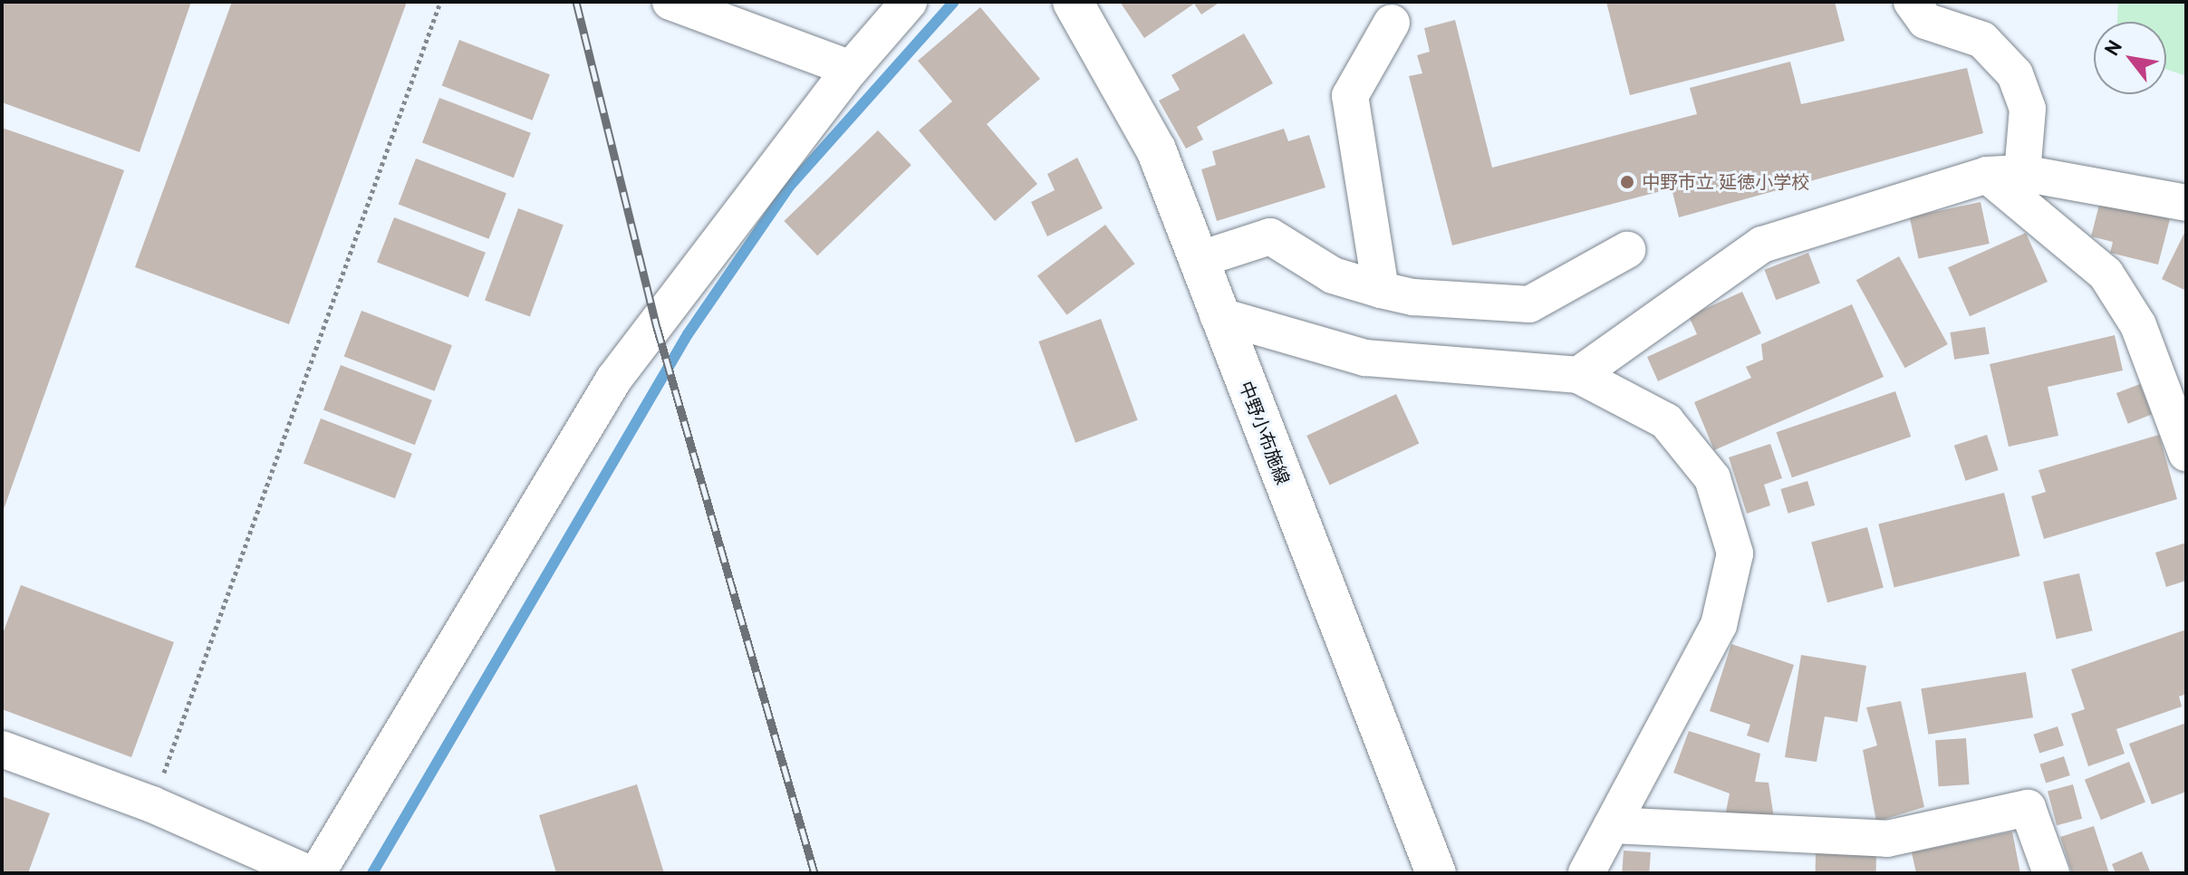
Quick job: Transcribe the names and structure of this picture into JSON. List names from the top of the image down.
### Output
{
  "streets": {
    "main road": ["中野小布施線"]
  },
  "places": ["中野市立 延徳小学校"],
  "north": "top left"
}
